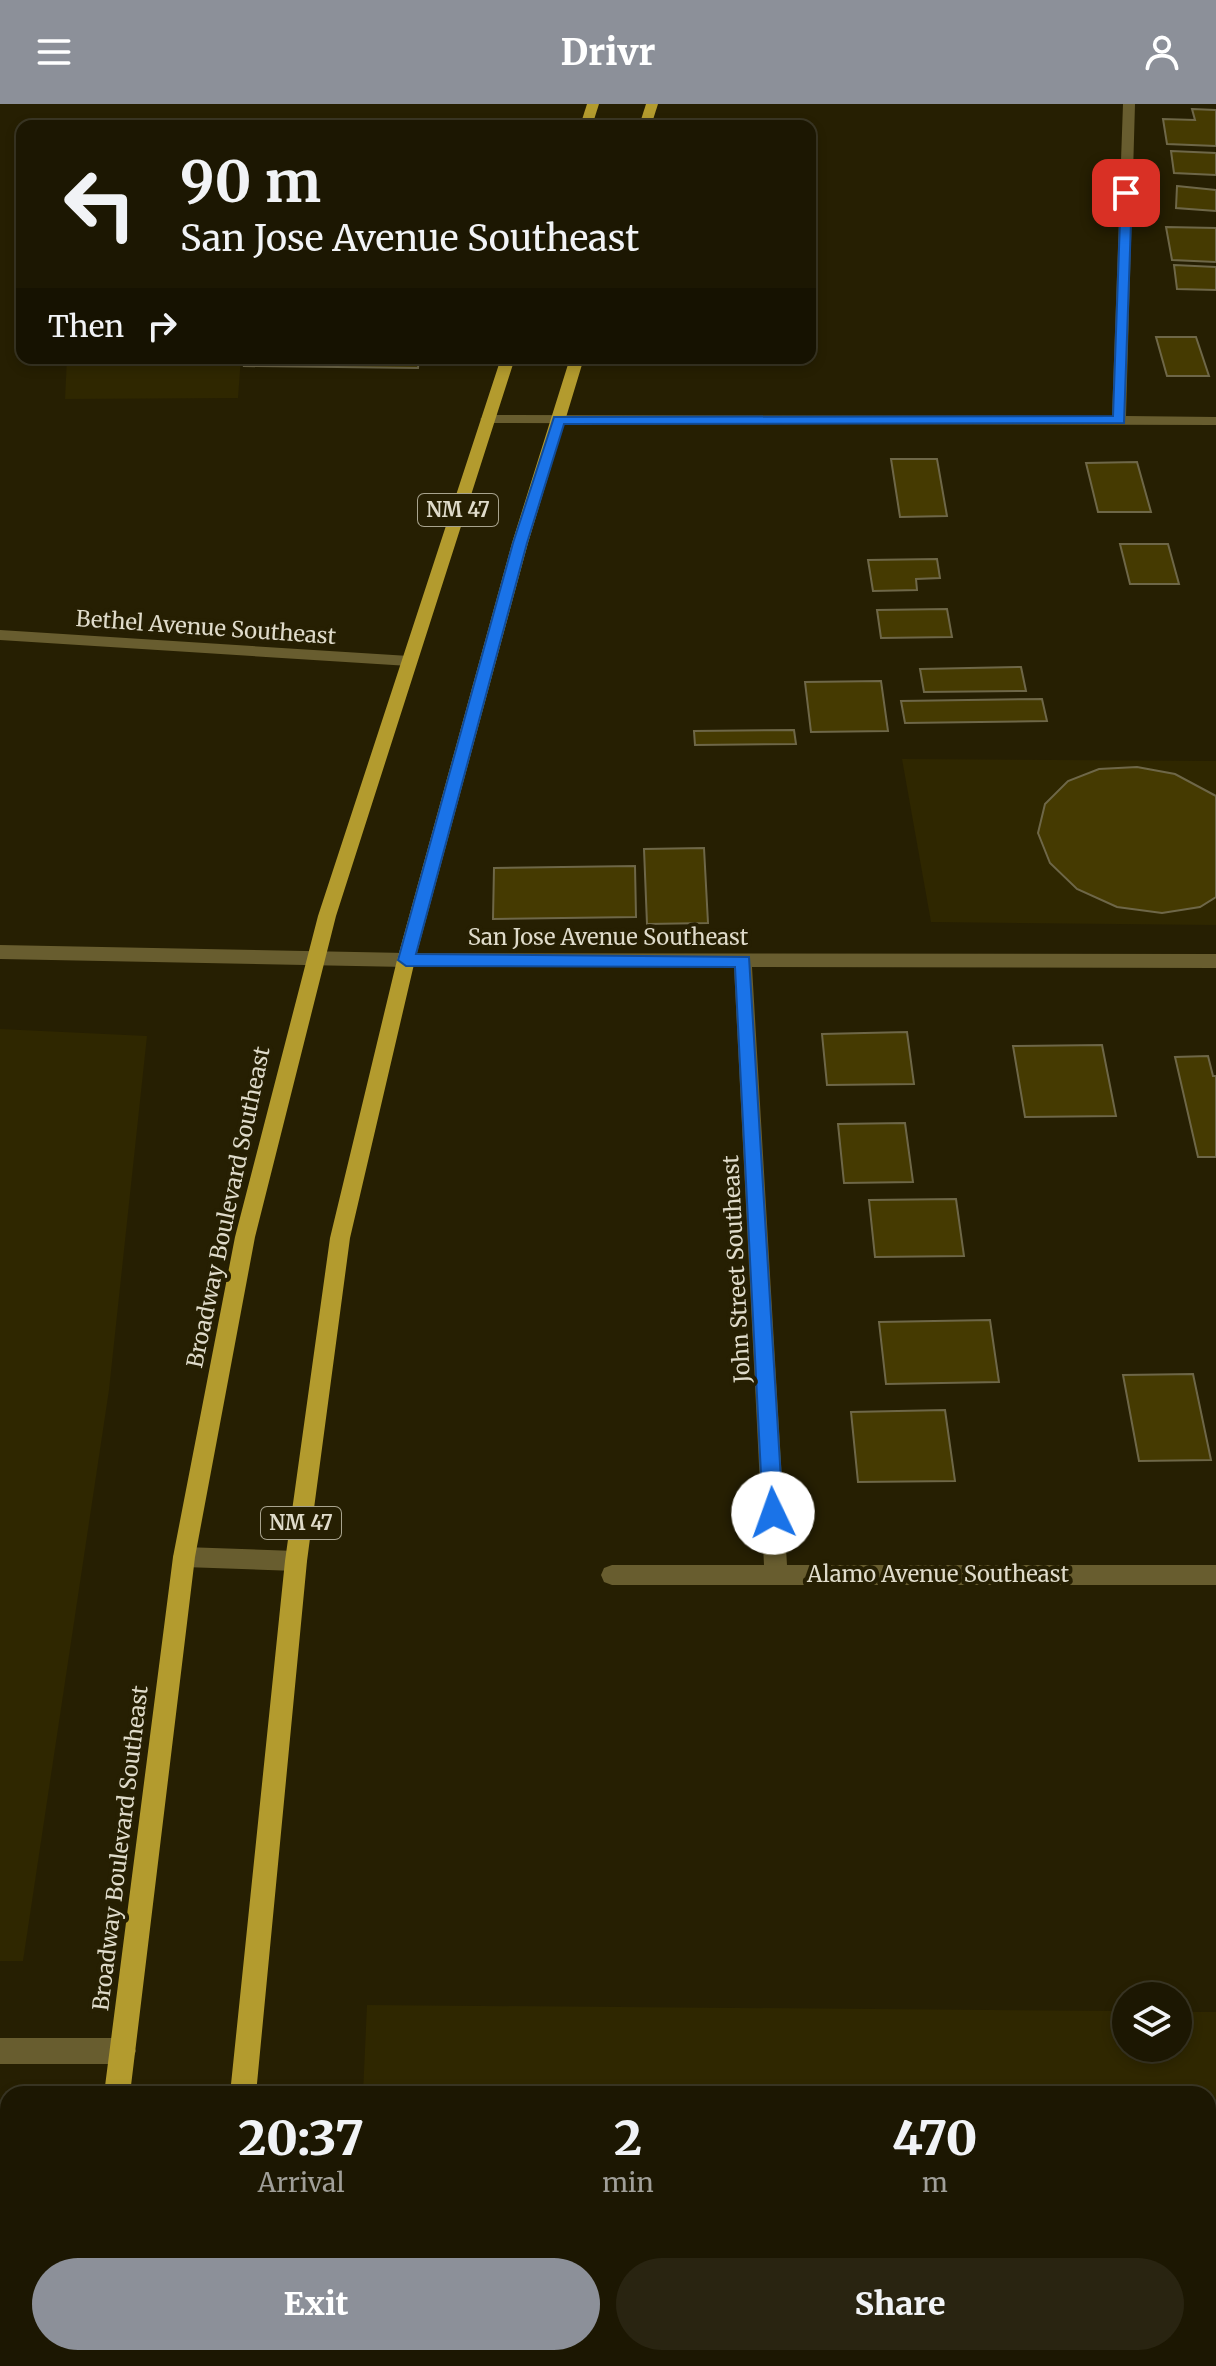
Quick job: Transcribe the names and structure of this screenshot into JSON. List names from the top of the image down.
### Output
{
  "streets": {
    "main road": ["NM 47", "Broadway Boulevard Southeast"],
    "street": [
      "Bethel Avenue Southeast",
      "San Jose Avenue Southeast",
      "John Street Southeast",
      "Alamo Avenue Southeast"
    ]
  },
  "crossings": [
    ["NM 47", "San Jose Avenue Southeast"],
    ["Bethel Avenue Southeast", "Broadway Boulevard Southeast"],
    ["San Jose Avenue Southeast", "Broadway Boulevard Southeast"],
    ["San Jose Avenue Southeast", "John Street Southeast"],
    ["John Street Southeast", "Alamo Avenue Southeast"]
  ],
  "page": {
    "header": "Drivr",
    "turn": ["90 m", "San Jose Avenue Southeast"],
    "then": "Then",
    "eta": [
      "20:37",
      "Arrival",
      "2",
      "min",
      "470",
      "m"
    ],
    "buttons": ["Exit", "Share"]
  }
}
